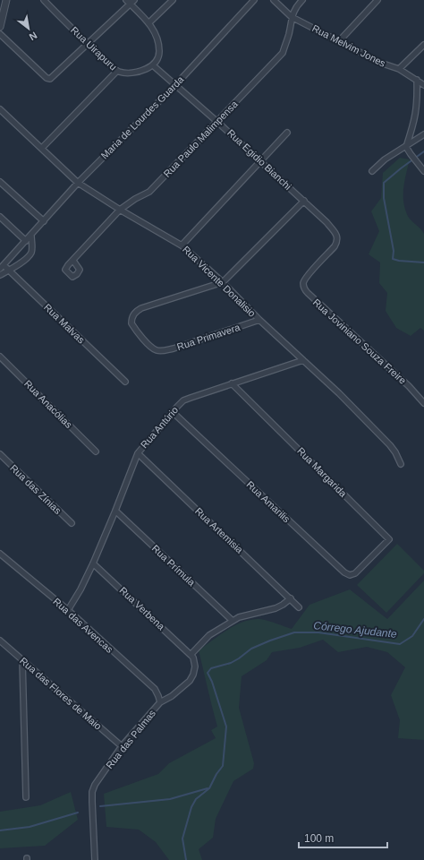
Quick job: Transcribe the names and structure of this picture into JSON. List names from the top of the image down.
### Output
{
  "streets": {
    "street": [
      "Rua Melvim Jones",
      "Rua Uirapuru",
      "Maria de Lourdes Guarda",
      "Rua Paulo Malimpensa",
      "Rua Egidio Bianchi",
      "Rua Vicente Donalisio",
      "Rua Malvas",
      "Rua Primavera",
      "Rua Joviniano Souza Freire",
      "Rua Anacólias",
      "Rua Antúrio",
      "Rua Margarida",
      "Rua das Zínias",
      "Rua Amarilis",
      "Rua Artemisia",
      "Rua Prímula",
      "Rua Verbena",
      "Rua das Avencas",
      "Rua das Flores de Maio",
      "Rua das Palmas"
    ]
  },
  "crossings": [
    ["Rua Melvim Jones", "Rua Paulo Malimpensa"],
    ["Rua Uirapuru", "Rua Egidio Bianchi"],
    ["Maria de Lourdes Guarda", "Rua Egidio Bianchi"],
    ["Maria de Lourdes Guarda", "Rua Vicente Donalisio"],
    ["Maria de Lourdes Guarda", "Rua Malvas"],
    ["Rua Paulo Malimpensa", "Rua Egidio Bianchi"],
    ["Rua Paulo Malimpensa", "Rua Vicente Donalisio"],
    ["Rua Egidio Bianchi", "Rua Joviniano Souza Freire"],
    ["Rua Vicente Donalisio", "Rua Primavera"],
    ["Rua Vicente Donalisio", "Rua Antúrio"],
    ["Rua Antúrio", "Rua Margarida"],
    ["Rua Antúrio", "Rua Amarilis"],
    ["Rua Antúrio", "Rua Artemisia"],
    ["Rua Antúrio", "Rua Prímula"],
    ["Rua Antúrio", "Rua Verbena"],
    ["Rua Antúrio", "Rua das Avencas"],
    ["Rua Margarida", "Rua Amarilis"],
    ["Rua Verbena", "Rua das Palmas"],
    ["Rua das Avencas", "Rua das Palmas"],
    ["Rua das Flores de Maio", "Rua das Palmas"]
  ],
  "water": ["Córrego Ajudante"],
  "scale_bar": "100 m",
  "north": "bottom right"
}
